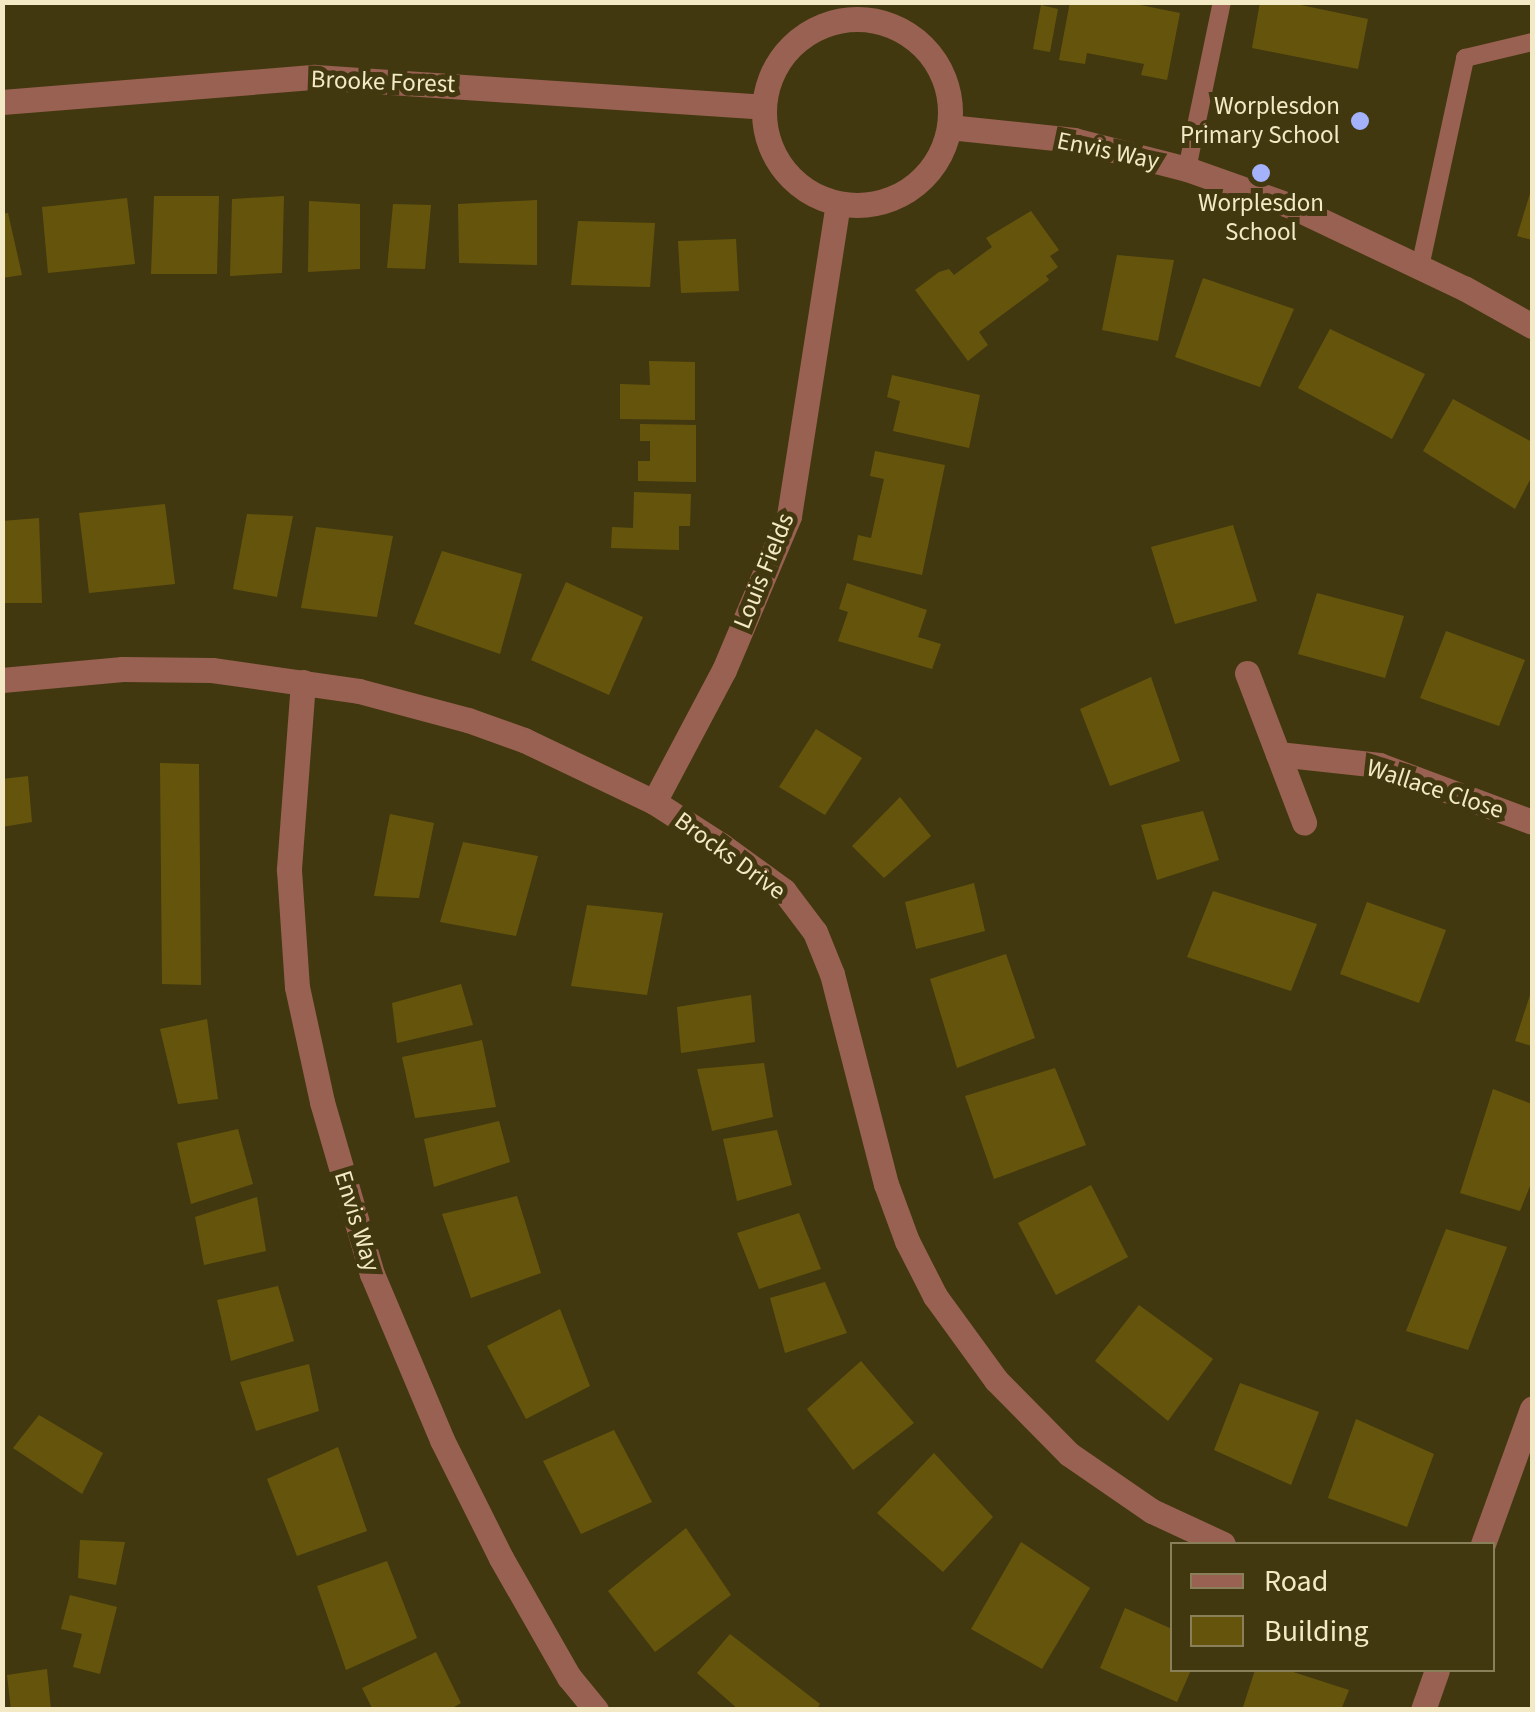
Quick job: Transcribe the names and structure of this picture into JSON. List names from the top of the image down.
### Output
{
  "streets": {
    "street": [
      "Brooke Forest",
      "Envis Way",
      "Louis Fields",
      "Wallace Close",
      "Brocks Drive"
    ]
  },
  "crossings": [
    ["Brooke Forest", "Envis Way"],
    ["Brooke Forest", "Louis Fields"],
    ["Envis Way", "Louis Fields"],
    ["Envis Way", "Brocks Drive"],
    ["Louis Fields", "Brocks Drive"]
  ],
  "places": ["Worplesdon Primary School", "Worplesdon School"],
  "legend": ["Road", "Building"]
}
